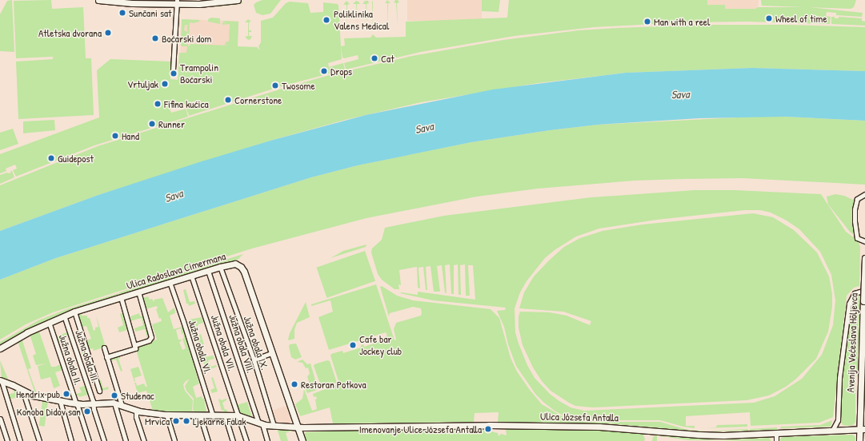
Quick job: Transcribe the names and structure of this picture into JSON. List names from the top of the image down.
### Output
{
  "streets": {
    "street": [
      "Ulica Radoslava Cimermana",
      "Južna obala VII.",
      "Južna obala IX.",
      "Avenija Većeslava Holjevca",
      "Južna obala VIII.",
      "Južna obala VI.",
      "Južna obala III.",
      "Južna obala II.",
      "Ulica Józsefa Antalla"
    ]
  },
  "crossings": [
    ["Ulica Radoslava Cimermana", "Južna obala VII."],
    ["Ulica Radoslava Cimermana", "Južna obala IX."],
    ["Ulica Radoslava Cimermana", "Južna obala VIII."],
    ["Ulica Radoslava Cimermana", "Južna obala VI."],
    ["Ulica Radoslava Cimermana", "Južna obala III."],
    ["Ulica Radoslava Cimermana", "Južna obala II."],
    ["Ulica Radoslava Cimermana", "Ulica Józsefa Antalla"],
    ["Južna obala VII.", "Ulica Józsefa Antalla"],
    ["Južna obala IX.", "Ulica Józsefa Antalla"],
    ["Avenija Većeslava Holjevca", "Ulica Józsefa Antalla"],
    ["Južna obala VIII.", "Ulica Józsefa Antalla"],
    ["Južna obala VI.", "Ulica Józsefa Antalla"]
  ],
  "water": ["Sava"],
  "places": [
    "Sunčani sat",
    "Wheel of time",
    "Poliklinika Valens Medical",
    "Man with a reel",
    "Atletska dvorana",
    "Boćarski dom",
    "Cat",
    "Drops",
    "Trampolin Boćarski",
    "Vrtuljak",
    "Twosome",
    "Cornerstone",
    "Fifina kućica",
    "Runner",
    "Hand",
    "Guidepost",
    "Cafe bar Jockey club",
    "Restoran Potkova",
    "Hendrix pub",
    "Studenac",
    "Konoba Didov san",
    "Mrvica",
    "Ljekarne Falak",
    "Imenovanje Ulice Józsefa Antalla"
  ]
}
